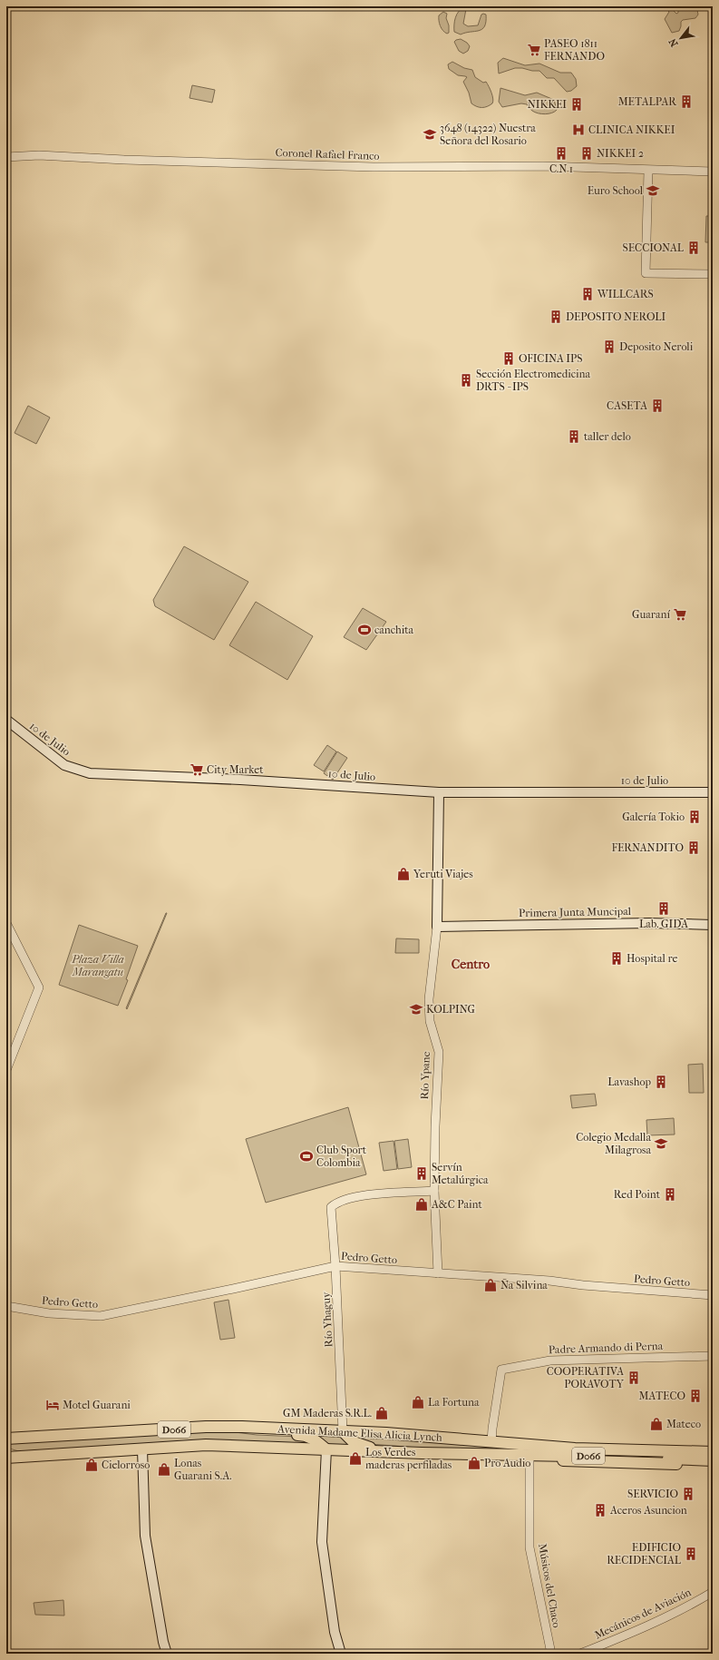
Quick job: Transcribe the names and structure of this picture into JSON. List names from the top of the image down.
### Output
{
  "streets": {
    "highway": ["D066", "Avenida Madame Elisa Alicia Lynch"],
    "main road": ["10 de Julio", "Primera Junta Muncipal", "Río Ypane"],
    "street": [
      "Coronel Rafael Franco",
      "Pedro Getto",
      "Río Yhaguy",
      "Padre Armando di Perna",
      "Músicos del Chaco",
      "Mecánicos de Aviación"
    ]
  },
  "crossings": [
    ["10 de Julio", "Río Ypane"],
    ["Primera Junta Muncipal", "Río Ypane"],
    ["Río Ypane", "Pedro Getto"],
    ["Río Ypane", "Río Yhaguy"],
    ["Pedro Getto", "Río Yhaguy"],
    ["Río Yhaguy", "Avenida Madame Elisa Alicia Lynch"],
    ["Padre Armando di Perna", "Avenida Madame Elisa Alicia Lynch"],
    ["Avenida Madame Elisa Alicia Lynch", "Músicos del Chaco"]
  ],
  "districts": ["Centro"],
  "parks": ["Plaza Villa Marangatu"],
  "places": {
    "supermarket": ["PASEO 1811 FERNANDO", "Guaraní", "City Market"],
    "building": [
      "METALPAR",
      "NIKKEI",
      "C.N 1",
      "NIKKEI 2",
      "SECCIONAL",
      "WILLCARS",
      "DEPOSITO NEROLI",
      "Deposito Neroli",
      "OFICINA IPS",
      "Sección Electromedicina DRTS - IPS",
      "CASETA",
      "taller delo",
      "Galería Tokio",
      "FERNANDITO",
      "Lab. GIDA",
      "Hospital re",
      "Lavashop",
      "Servín Metalúrgica",
      "Red Point",
      "COOPERATIVA PORAVOTY",
      "MATECO",
      "SERVICIO",
      "Aceros Asuncion",
      "EDIFICIO RECIDENCIAL"
    ],
    "hospital": ["CLINICA NIKKEI"],
    "school or university": [
      "3648 (14322) Nuestra Señora del Rosario",
      "Euro School",
      "KOLPING",
      "Colegio Medalla Milagrosa"
    ],
    "sports": ["canchita", "Club Sport Colombia"],
    "shop": [
      "Yeruti Viajes",
      "A&C Paint",
      "Ña Silvina",
      "La Fortuna",
      "GM Maderas S.R.L.",
      "Mateco",
      "Los Verdes maderas perfiladas",
      "Pro Audio",
      "Cielorroso",
      "Lonas Guarani S.A."
    ],
    "hotel": ["Motel Guarani"]
  },
  "north": "bottom left"
}
